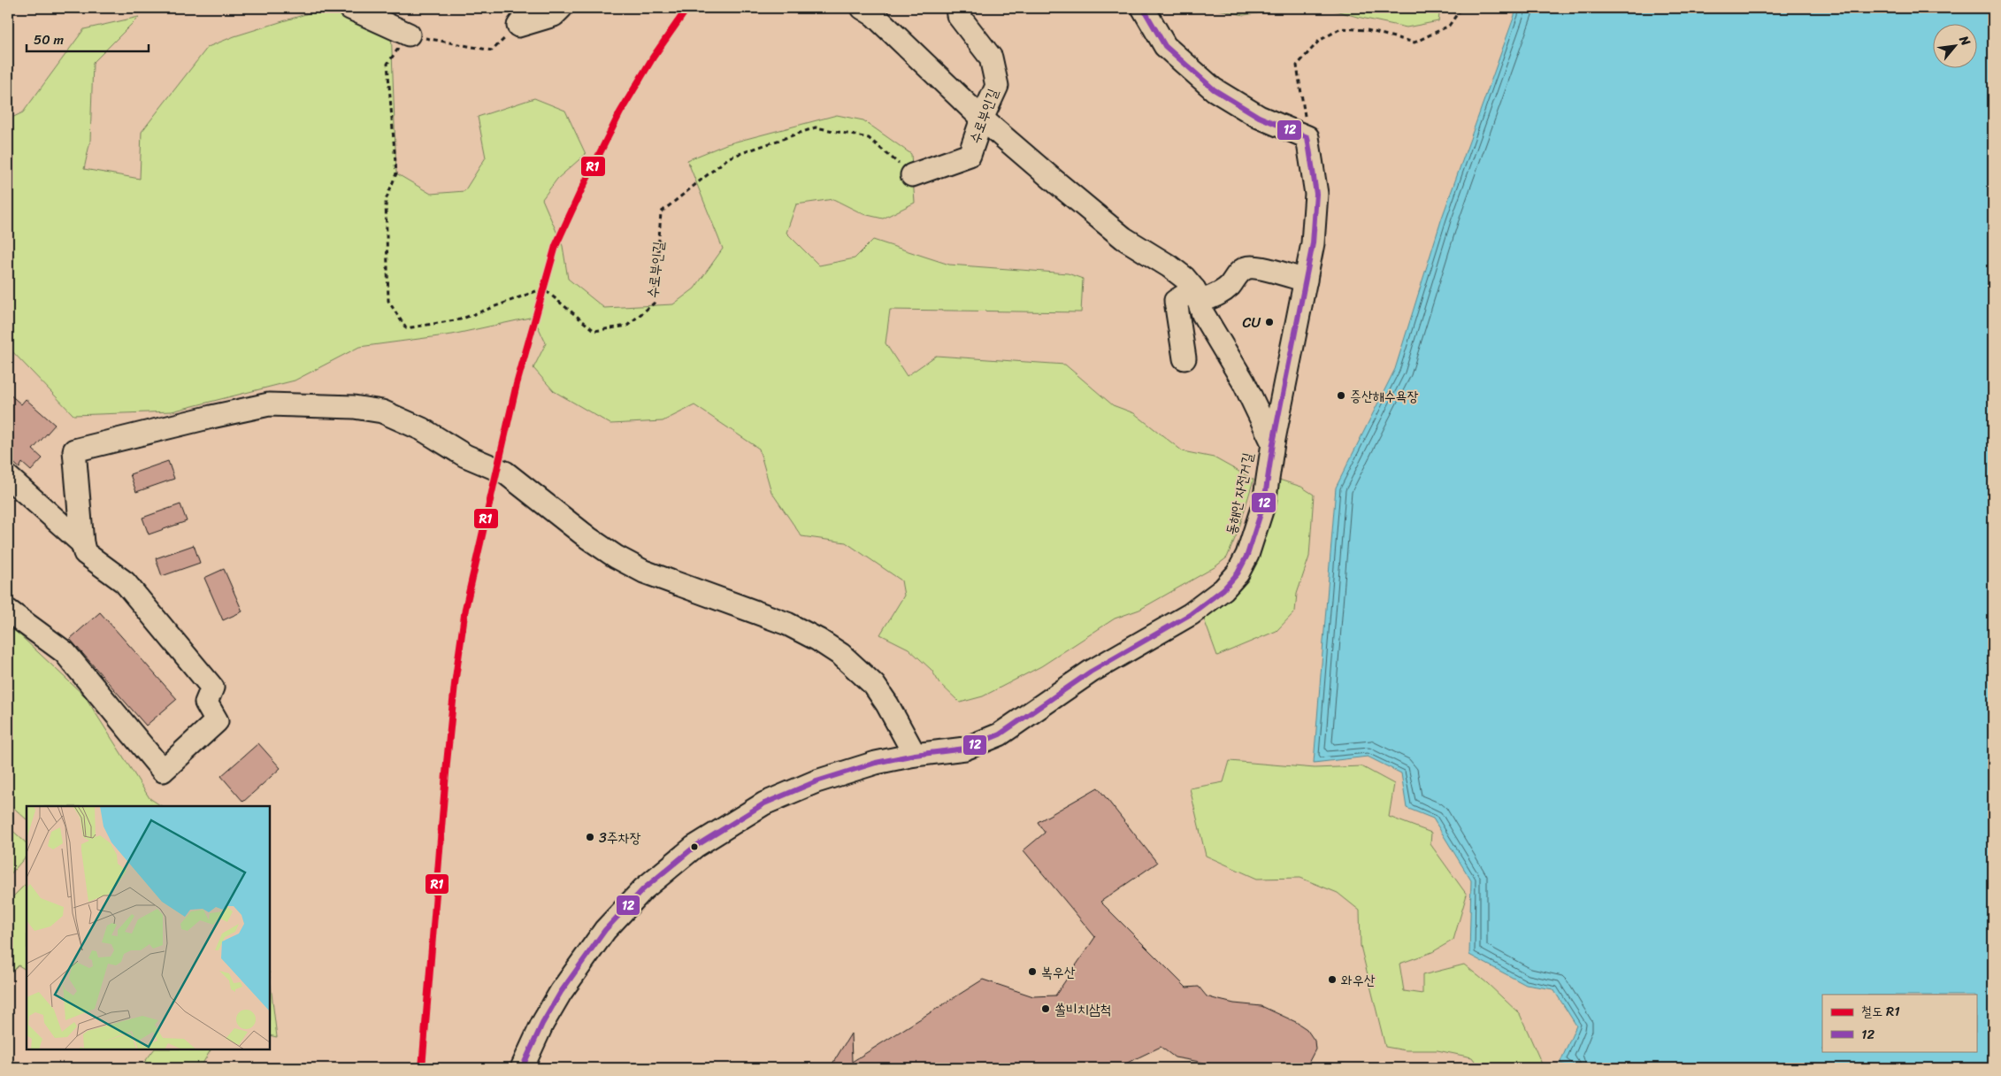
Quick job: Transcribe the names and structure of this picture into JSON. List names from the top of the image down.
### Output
{
  "streets": {
    "street": ["수로부인길"]
  },
  "places": [
    "CU",
    "증산해수욕장",
    "3주차장",
    "복우산",
    "와우산",
    "쏠비치삼척"
  ],
  "lines": ["rail line R1", "transit line 12"],
  "legend": ["철도 R1", "12"],
  "scale_bar": "50 m",
  "north": "top right"
}
